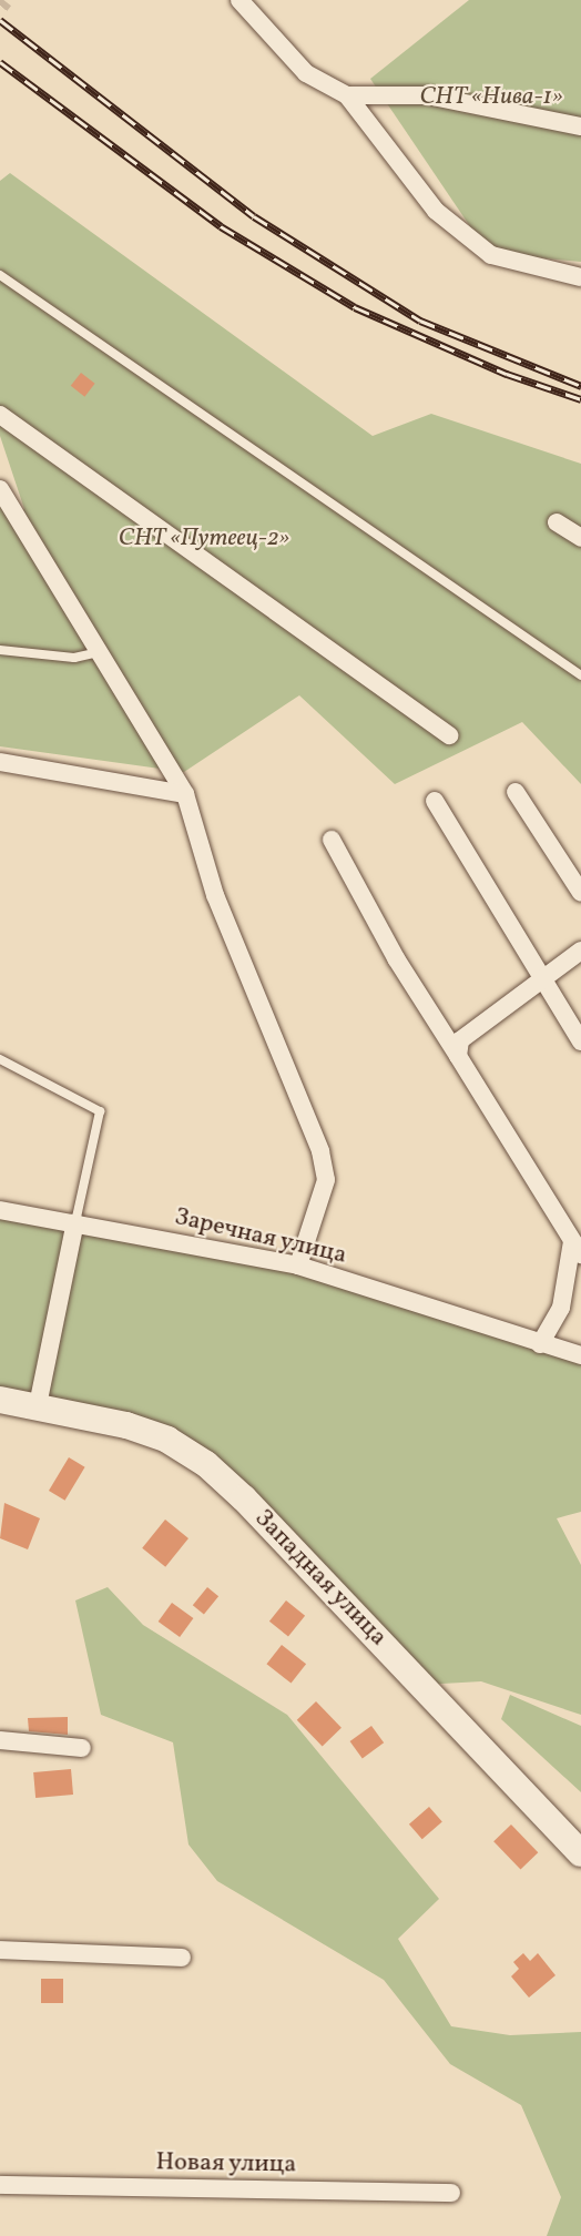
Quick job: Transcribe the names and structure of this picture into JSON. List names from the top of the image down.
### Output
{
  "streets": {
    "main road": ["Западная улица"],
    "street": ["Заречная улица", "Новая улица"]
  },
  "parks": ["СНТ «Нива-1»", "СНТ «Путеец-2»"]
}
